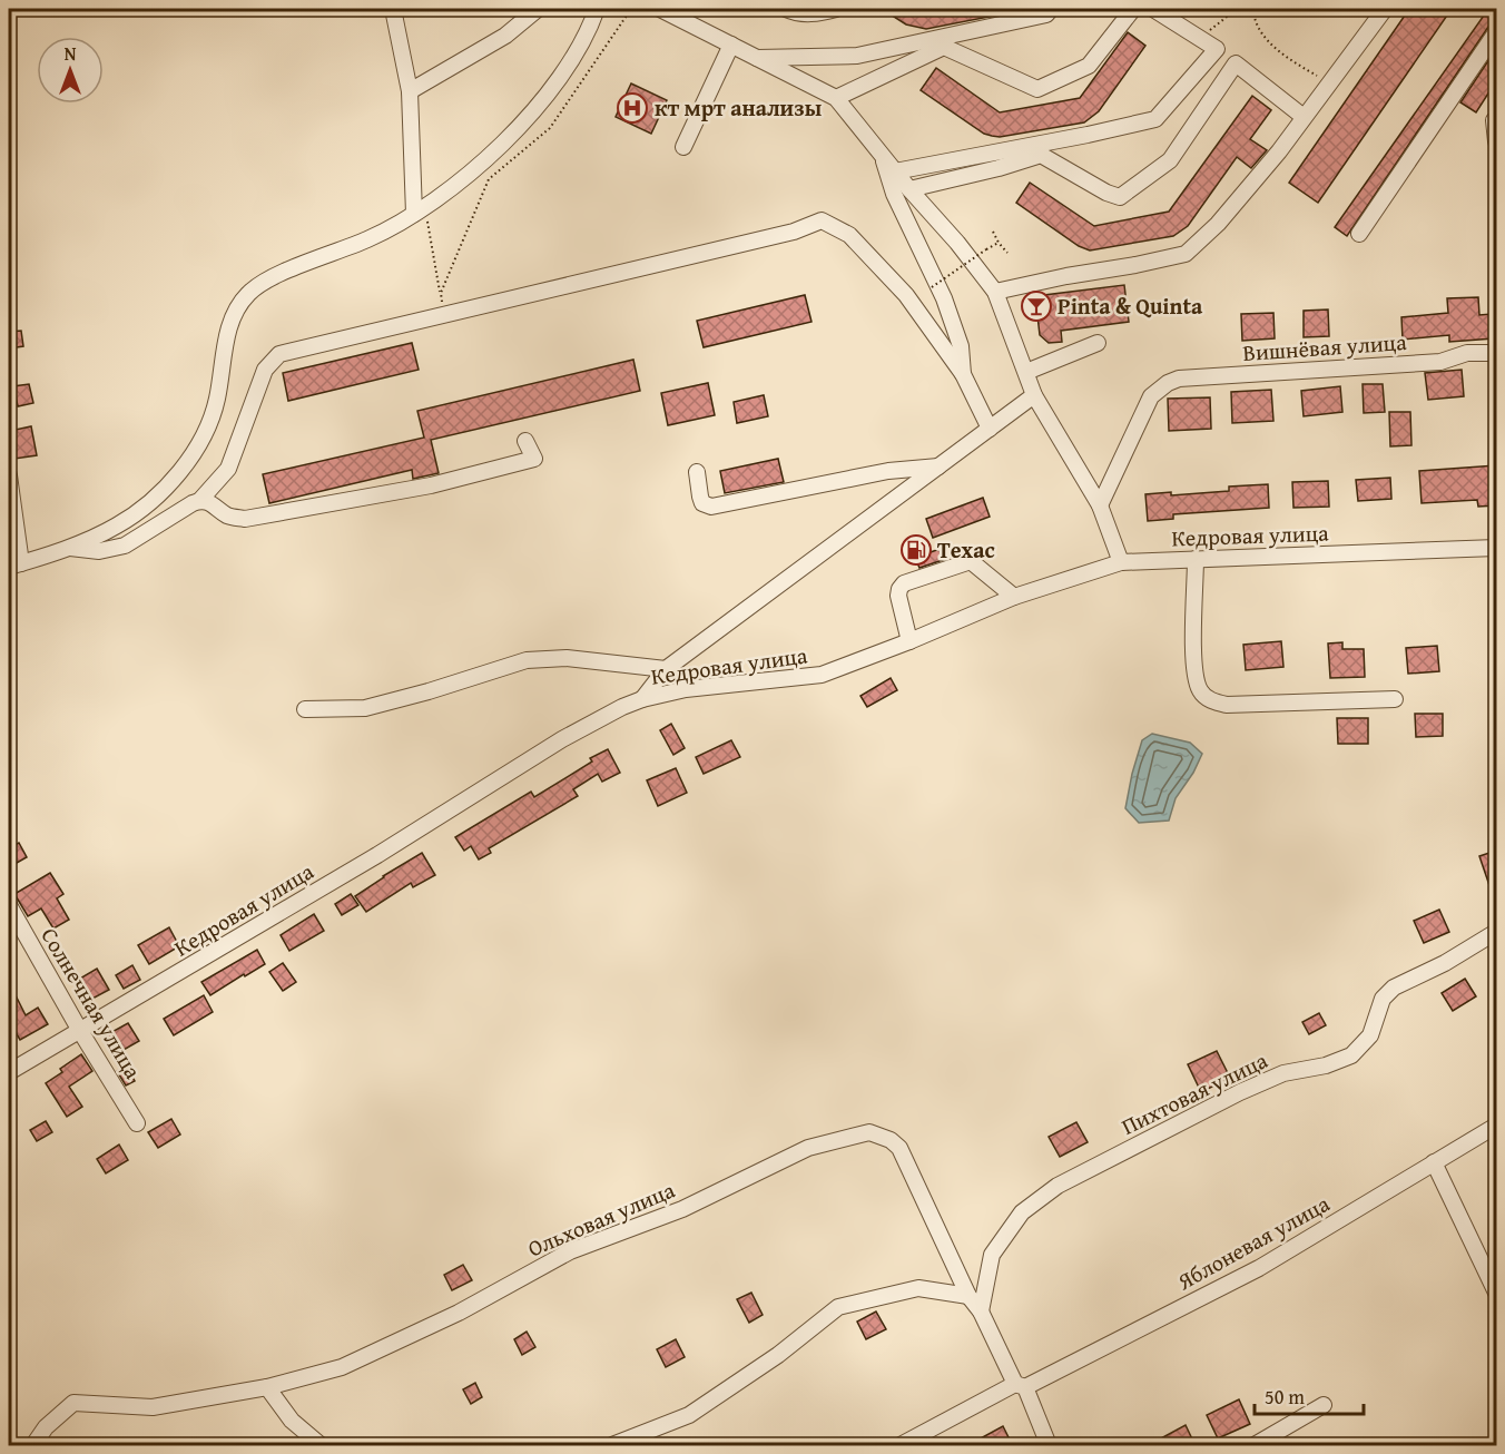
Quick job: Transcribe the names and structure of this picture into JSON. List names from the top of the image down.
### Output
{
  "streets": {
    "street": [
      "Вишнёвая улица",
      "Кедровая улица",
      "Солнечная улица",
      "Пихтовая улица",
      "Ольховая улица",
      "Яблоневая улица"
    ]
  },
  "crossings": [
    ["Кедровая улица", "Солнечная улица"]
  ],
  "places": {
    "hospital": ["кт мрт анализы"],
    "bar": ["Pinta & Quinta"],
    "fuel station": ["Техас"]
  },
  "scale_bar": "50 m",
  "north": "top"
}
